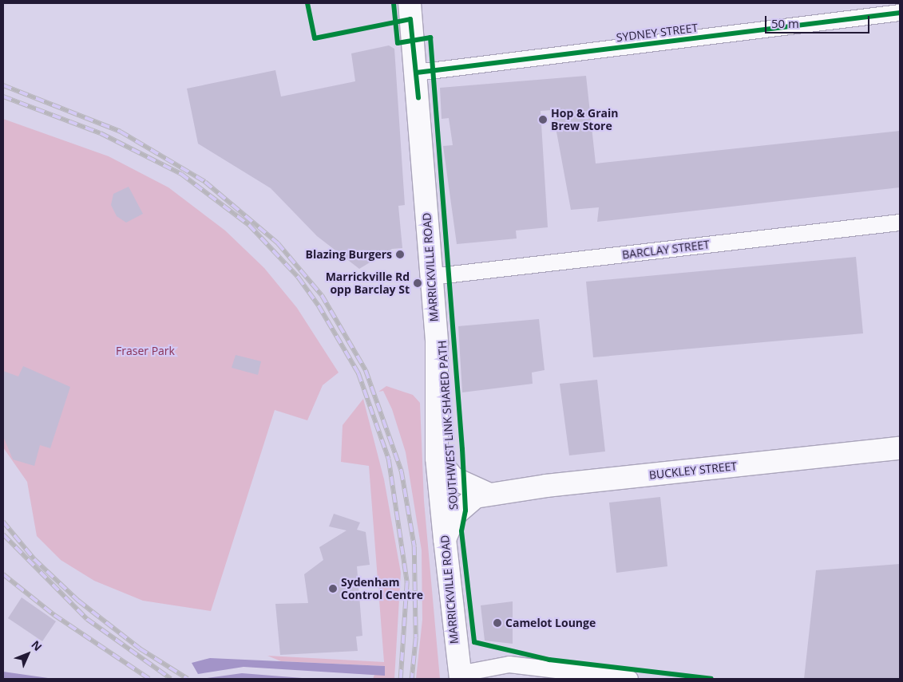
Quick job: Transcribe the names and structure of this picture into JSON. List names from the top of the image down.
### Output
{
  "streets": {
    "main road": ["MARRICKVILLE ROAD", "BUCKLEY STREET"],
    "street": ["SYDNEY STREET", "BARCLAY STREET"],
    "cycle path": ["SOUTHWEST LINK SHARED PATH"]
  },
  "crossings": [
    ["SYDNEY STREET", "MARRICKVILLE ROAD"],
    ["BARCLAY STREET", "MARRICKVILLE ROAD"],
    ["MARRICKVILLE ROAD", "BUCKLEY STREET"]
  ],
  "parks": ["Fraser Park"],
  "places": [
    "Hop & Grain Brew Store",
    "Blazing Burgers",
    "Marrickville Rd opp Barclay St",
    "Sydenham Control Centre",
    "Camelot Lounge"
  ],
  "scale_bar": "50 m",
  "north": "top right"
}
